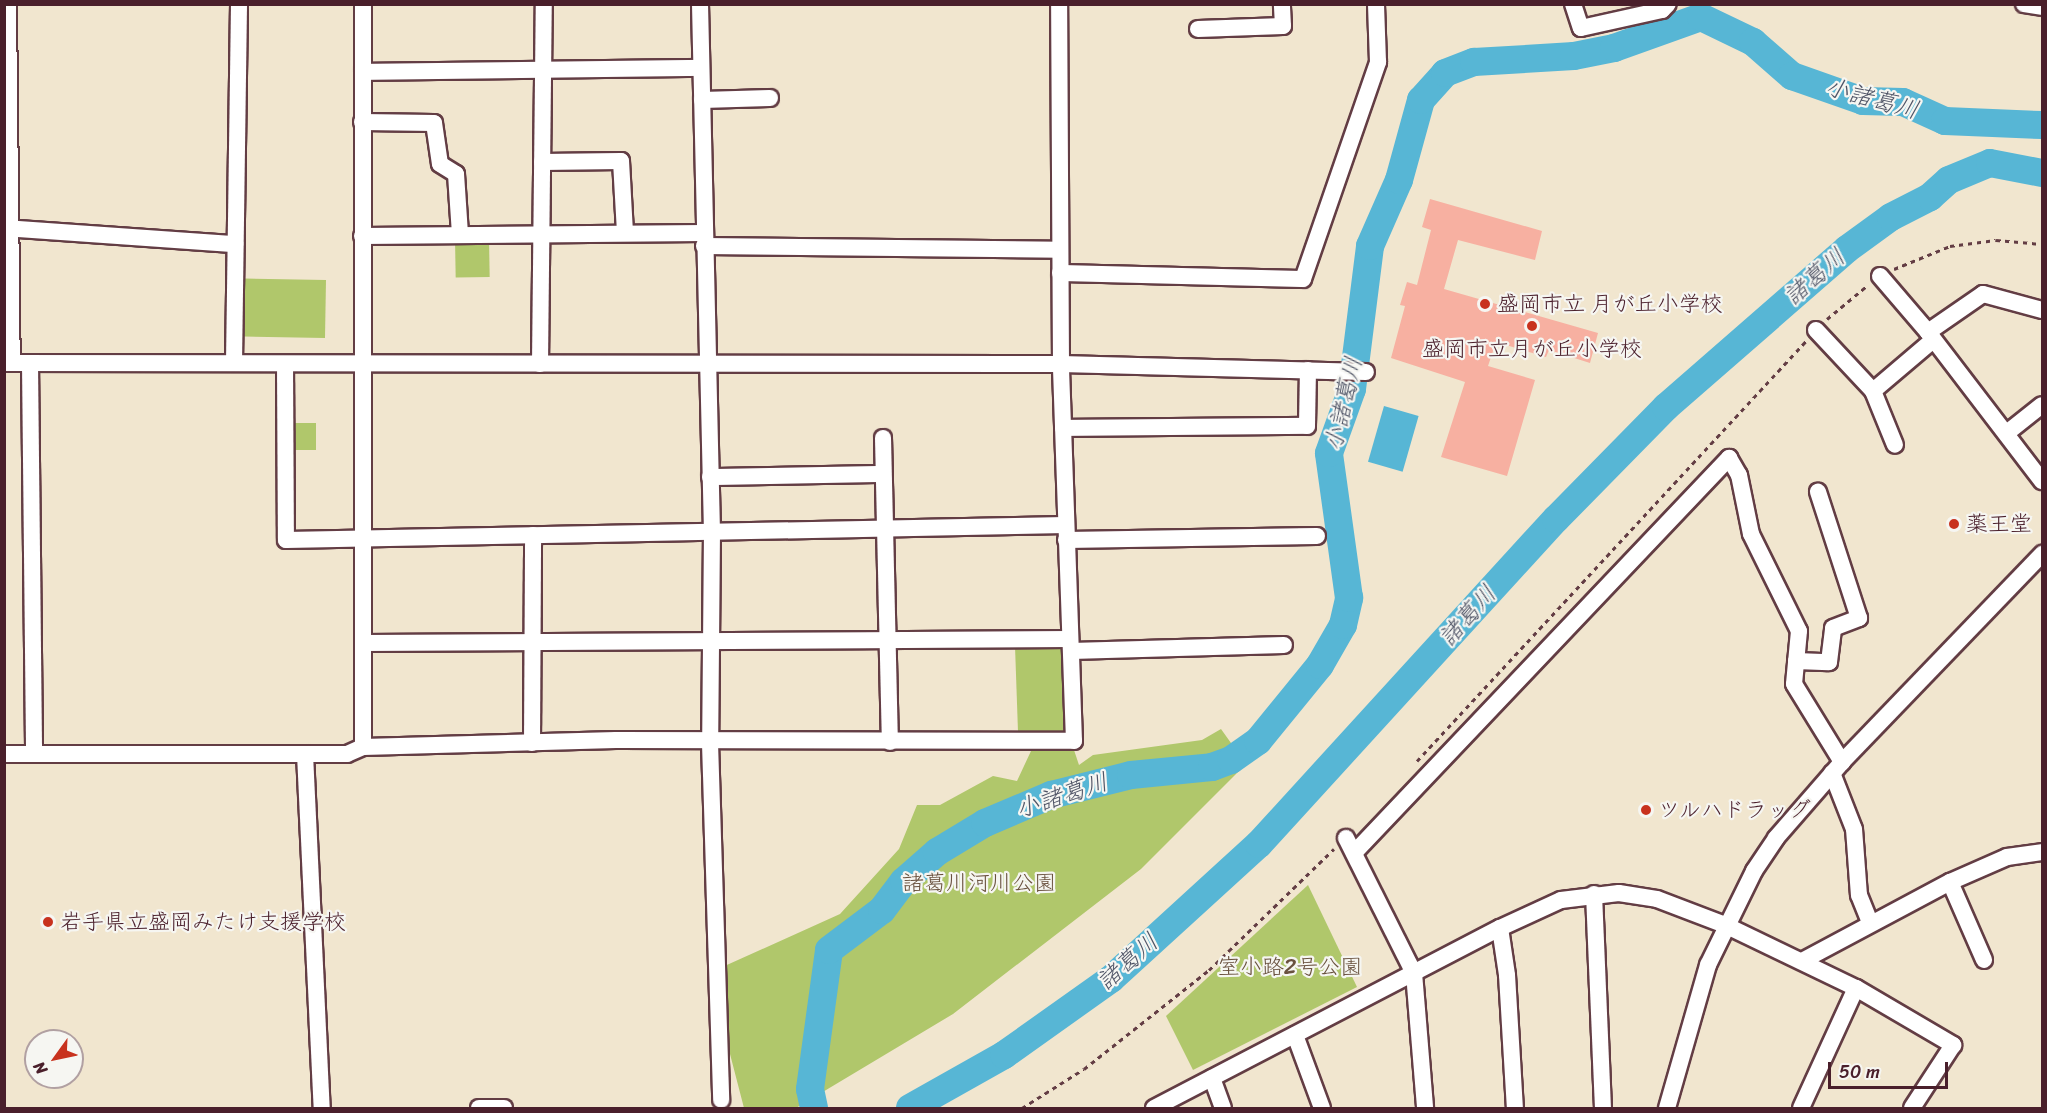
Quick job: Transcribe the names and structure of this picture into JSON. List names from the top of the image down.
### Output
{
  "water": ["小諸葛川", "諸葛川"],
  "parks": ["諸葛川河川公園", "室小路2号公園"],
  "places": [
    "盛岡市立 月が丘小学校",
    "盛岡市立月が丘小学校",
    "薬王堂",
    "ツルハドラッグ",
    "岩手県立盛岡みたけ支援学校"
  ],
  "scale_bar": "50 m",
  "north": "bottom left"
}
